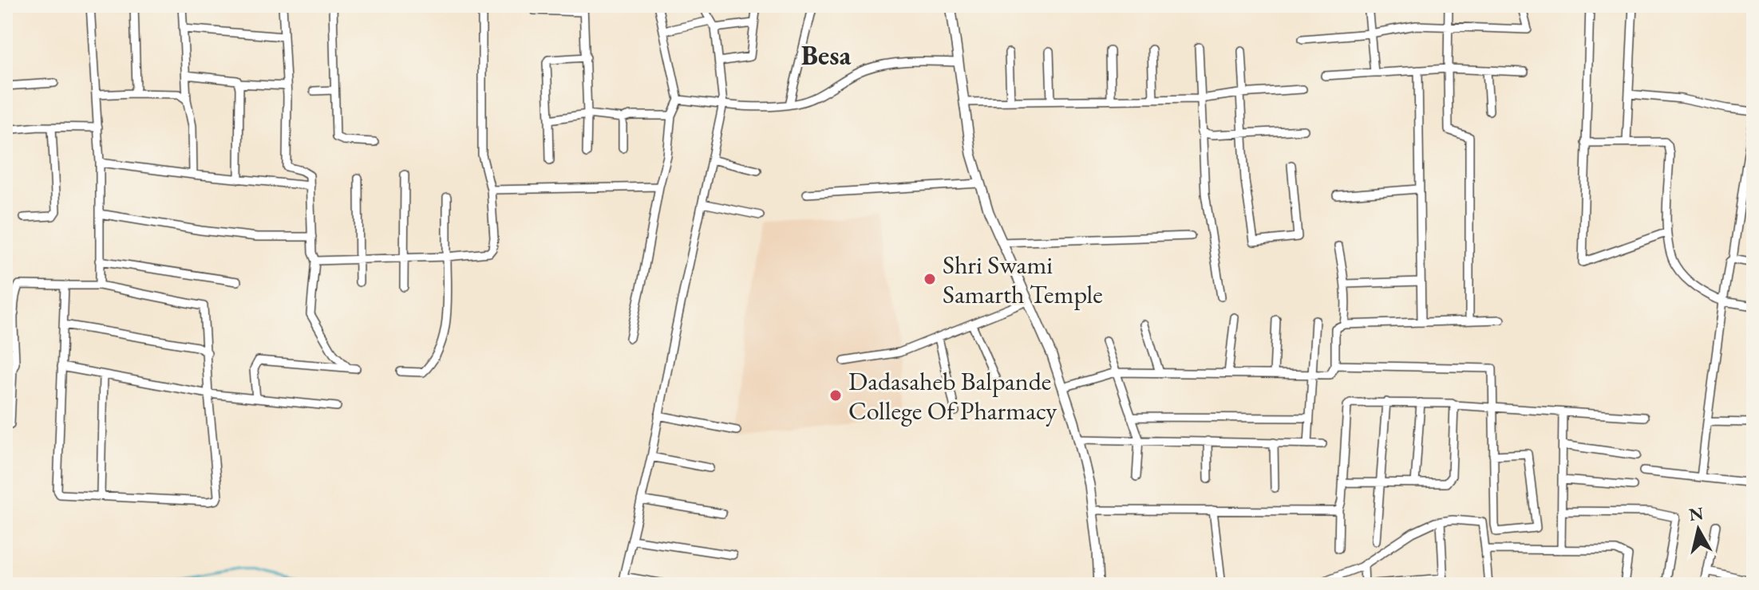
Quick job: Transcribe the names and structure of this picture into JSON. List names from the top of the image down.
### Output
{
  "districts": ["Besa"],
  "places": ["Shri Swami Samarth Temple", "Dadasaheb Balpande College Of Pharmacy"],
  "north": "top"
}
